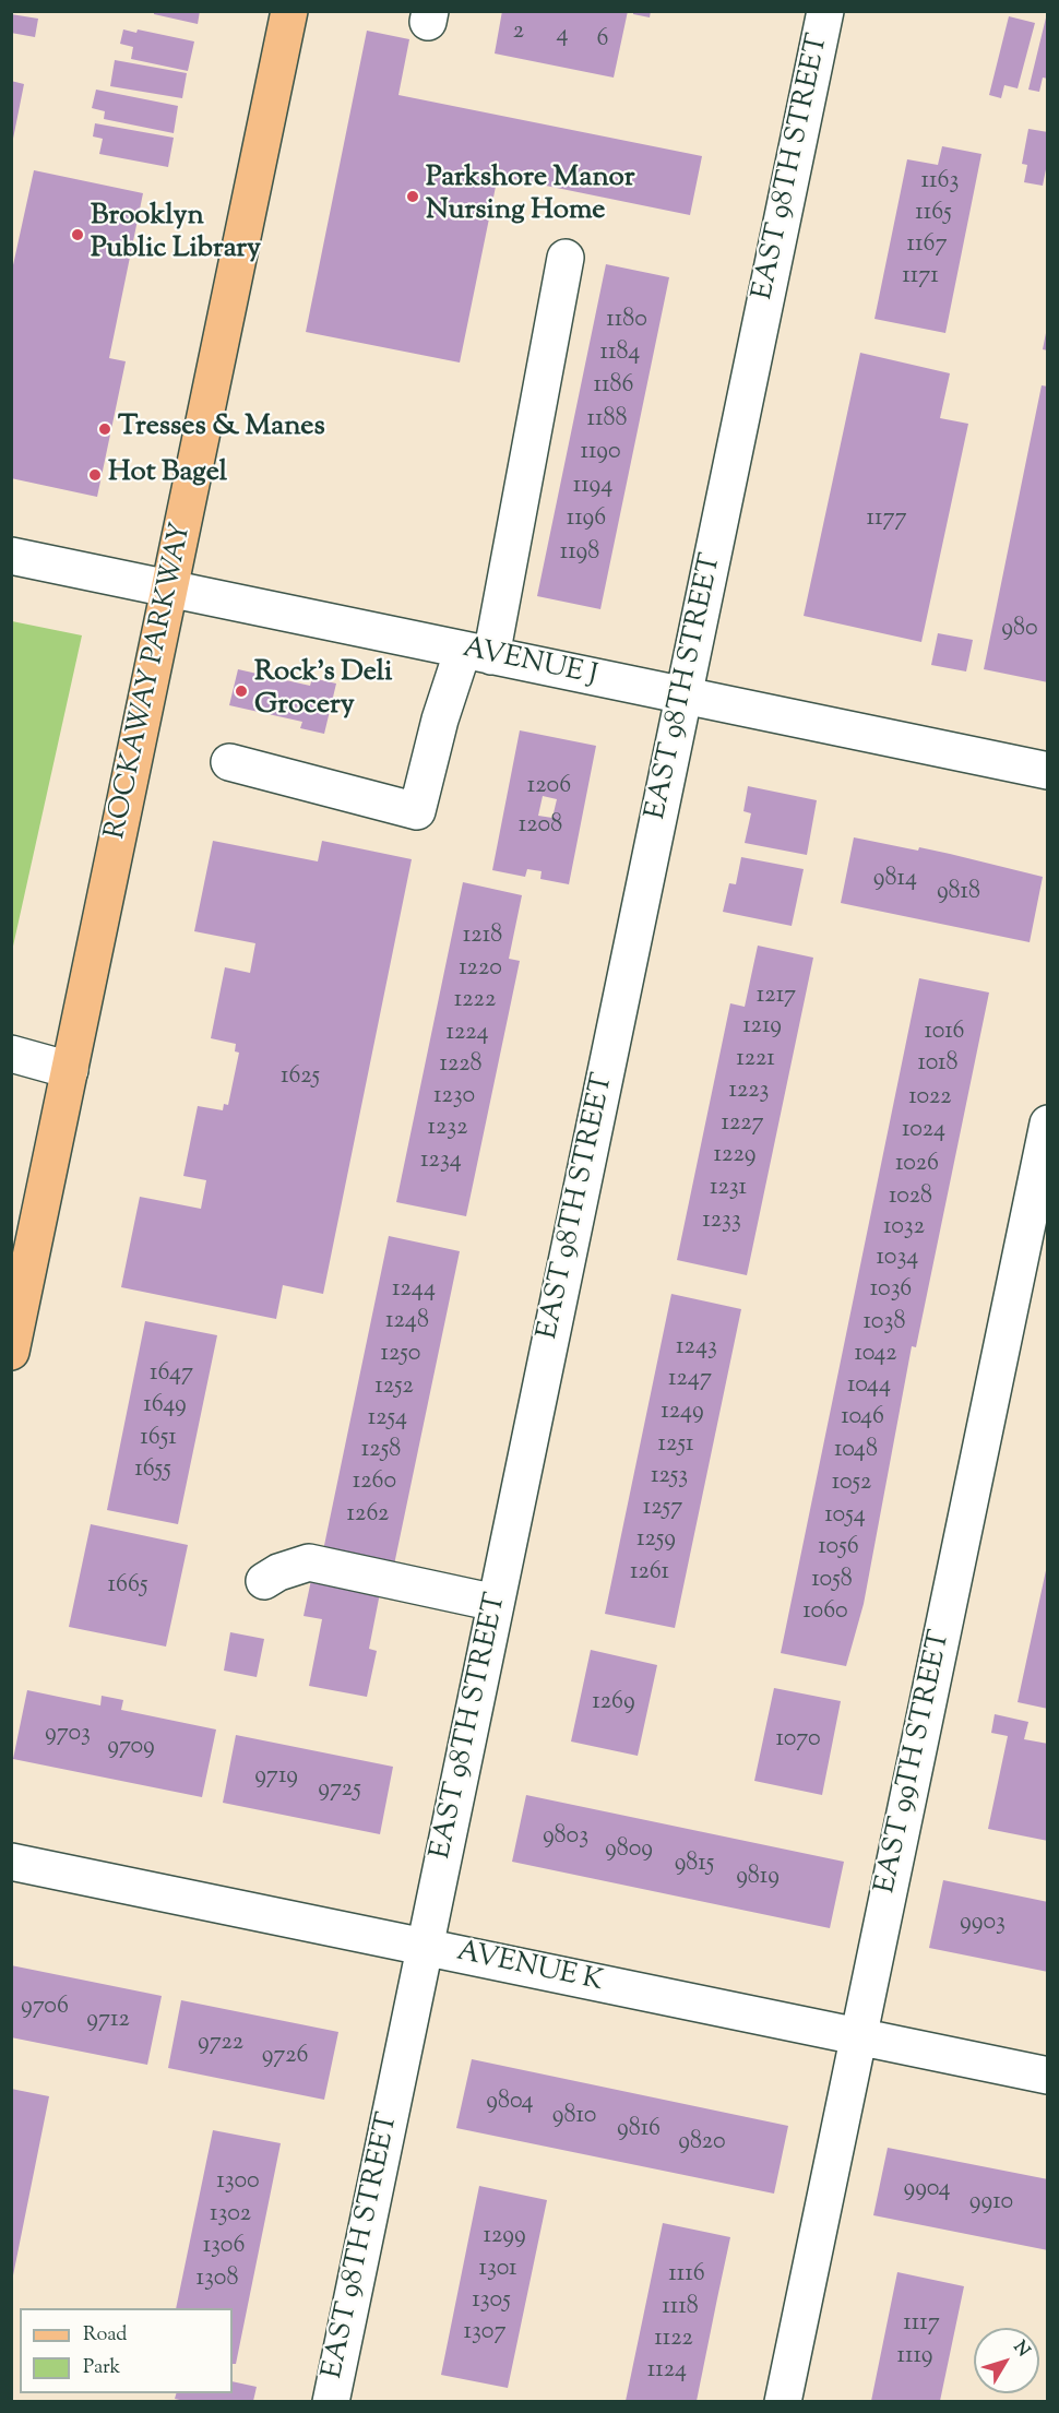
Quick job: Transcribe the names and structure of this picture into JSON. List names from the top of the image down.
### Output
{
  "streets": {
    "main road": ["ROCKAWAY PARKWAY"],
    "street": [
      "EAST 98TH STREET",
      "AVENUE J",
      "EAST 99TH STREET",
      "AVENUE K"
    ]
  },
  "crossings": [
    ["EAST 98TH STREET", "AVENUE J"],
    ["EAST 98TH STREET", "AVENUE K"],
    ["AVENUE J", "ROCKAWAY PARKWAY"],
    ["EAST 99TH STREET", "AVENUE K"]
  ],
  "places": [
    "Parkshore Manor Nursing Home",
    "Brooklyn Public Library",
    "Tresses & Manes",
    "Hot Bagel",
    "Rock's Deli Grocery"
  ],
  "house_numbers": [
    "2",
    "4",
    "6",
    "1163",
    "1165",
    "1167",
    "1171",
    "1180",
    "1184",
    "1186",
    "1188",
    "1190",
    "1194",
    "1196",
    "1177",
    "1198",
    "980",
    "1206",
    "1208",
    "9814",
    "9818",
    "1218",
    "1220",
    "1217",
    "1222",
    "1219",
    "1016",
    "1224",
    "1221",
    "1018",
    "1228",
    "1625",
    "1223",
    "1230",
    "1022",
    "1227",
    "1232",
    "1024",
    "1229",
    "1234",
    "1026",
    "1231",
    "1028",
    "1233",
    "1032",
    "1034",
    "1244",
    "1036",
    "1248",
    "1038",
    "1243",
    "1250",
    "1042",
    "1647",
    "1247",
    "1044",
    "1252",
    "1649",
    "1249",
    "1046",
    "1254",
    "1651",
    "1251",
    "1258",
    "1048",
    "1655",
    "1253",
    "1260",
    "1052",
    "1257",
    "1262",
    "1054",
    "1259",
    "1056",
    "1261",
    "1058",
    "1665",
    "1060",
    "1269",
    "9703",
    "1070",
    "9709",
    "9719",
    "9725",
    "9803",
    "9809",
    "9815",
    "9819",
    "9903",
    "9706",
    "9712",
    "9722",
    "9726",
    "9804",
    "9810",
    "9816",
    "9820",
    "1300",
    "9904",
    "9910",
    "1302",
    "1299",
    "1306",
    "1301",
    "1116",
    "1308",
    "1305",
    "1118",
    "1117",
    "1307",
    "1122",
    "1119",
    "1124"
  ],
  "legend": ["Road", "Park"],
  "north": "top right"
}
